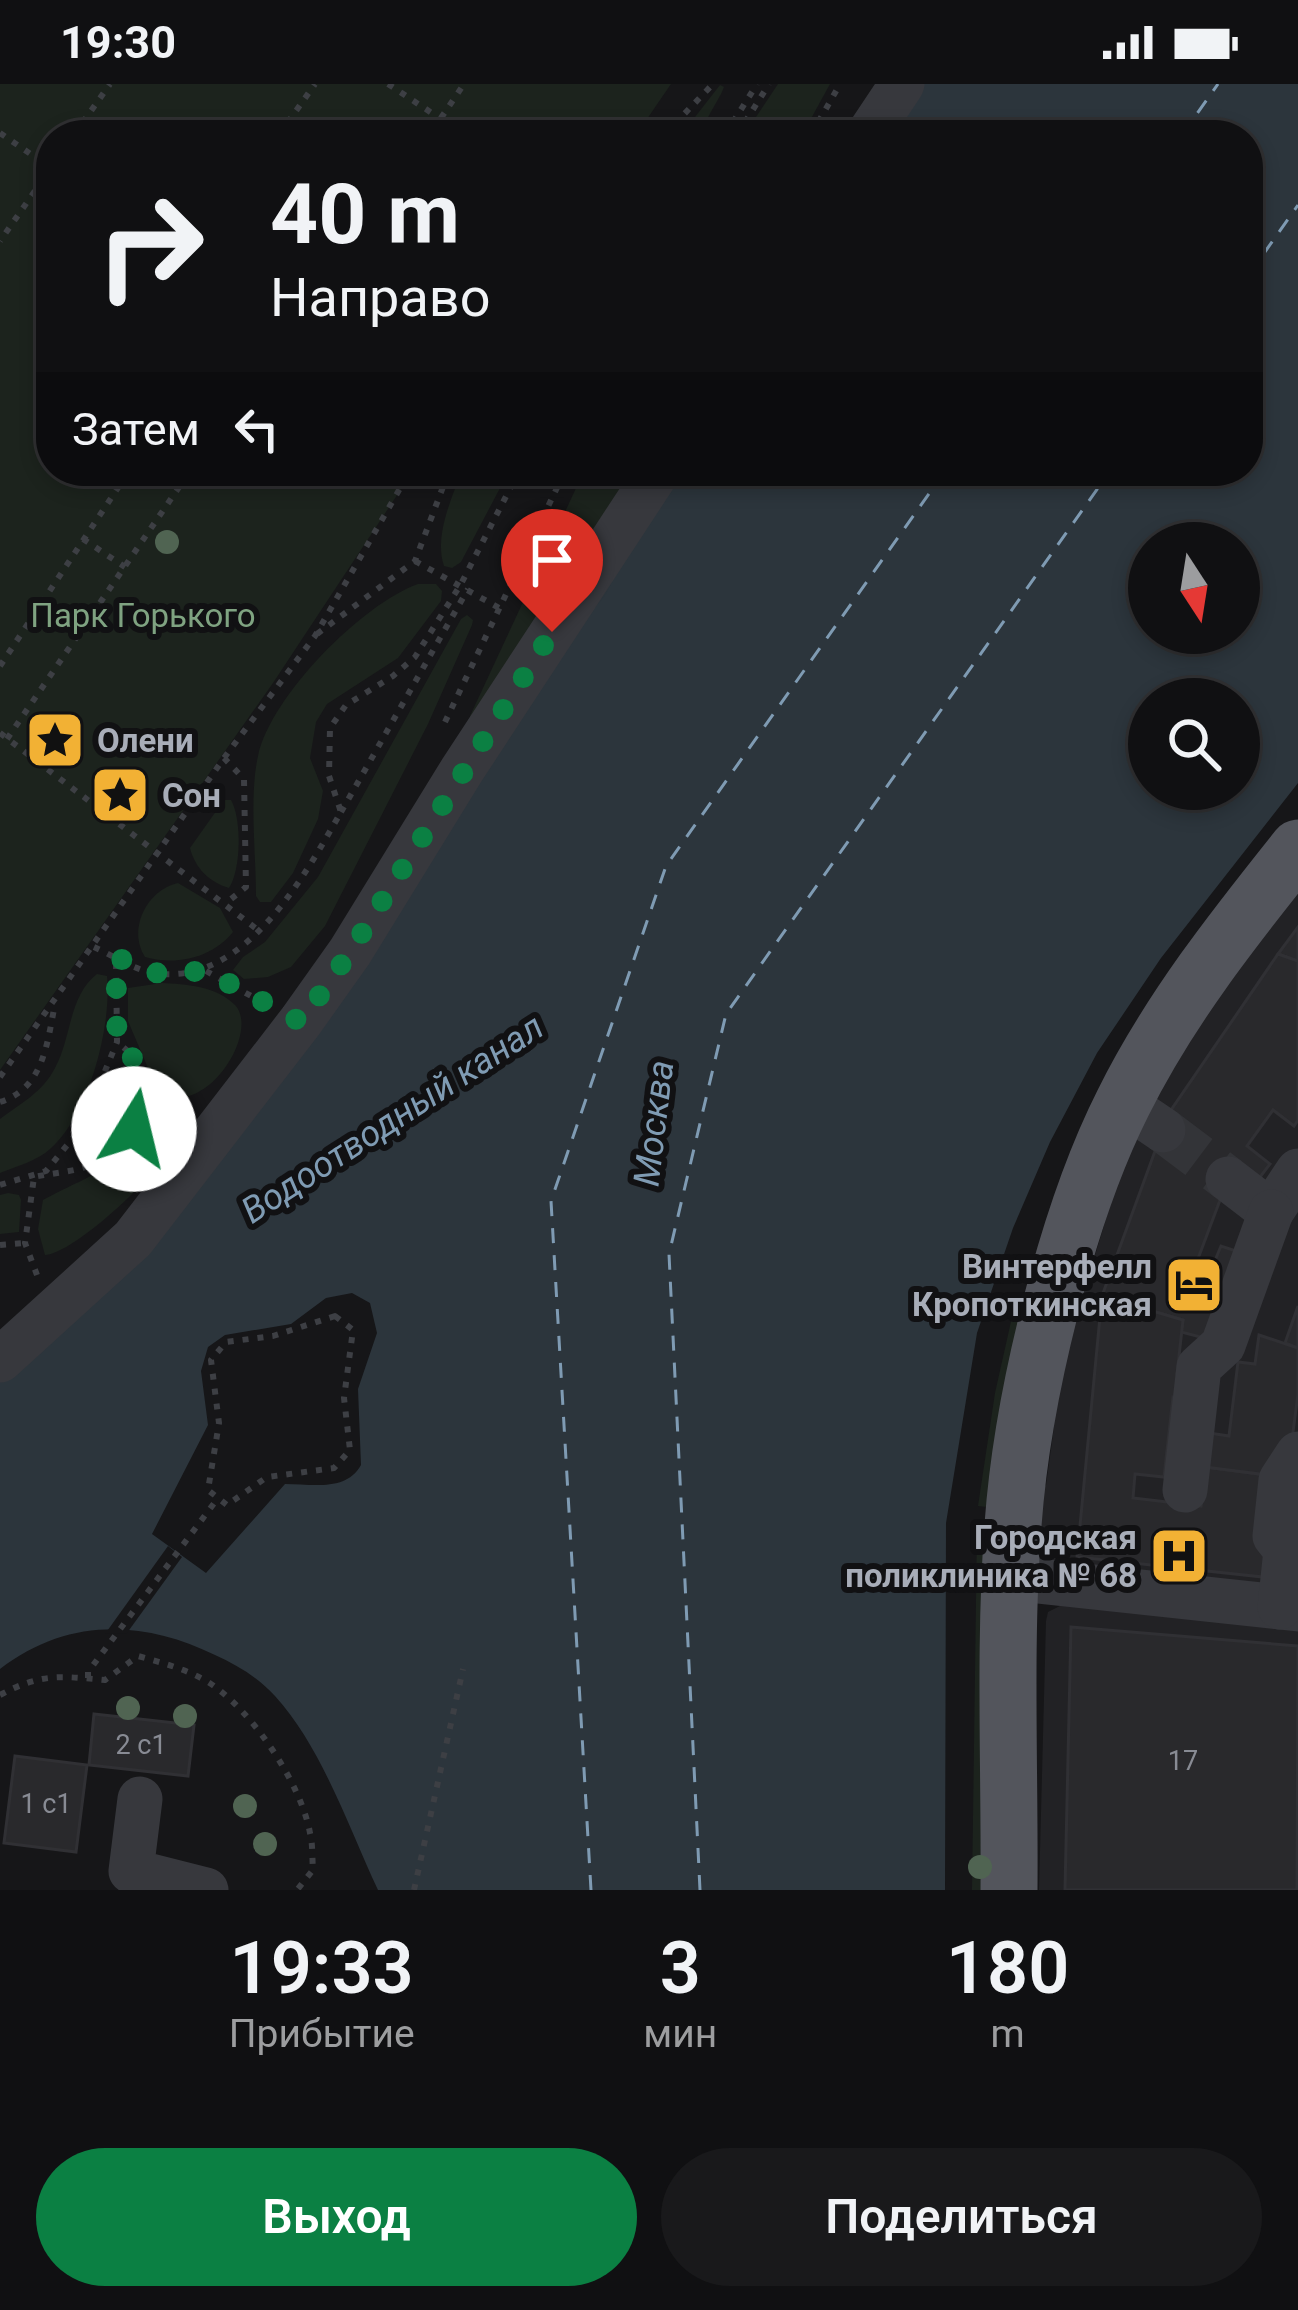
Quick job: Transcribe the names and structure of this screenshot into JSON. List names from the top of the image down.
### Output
{
  "water": ["Водоотводный канал", "Москва"],
  "parks": ["Парк Горького"],
  "places": {
    "place": ["Олени", "Сон"],
    "hotel": ["Винтерфелл Кропоткинская"],
    "hospital": ["Городская поликлиника № 68"]
  },
  "house_numbers": ["2 с1", "17", "1 с1"],
  "north": "bottom",
  "page": {
    "status": "19:30",
    "turn": ["40 m", "Направо"],
    "then": "Затем",
    "eta": [
      "19:33",
      "Прибытие",
      "3",
      "мин",
      "180",
      "m"
    ],
    "buttons": ["Выход", "Поделиться"]
  }
}
